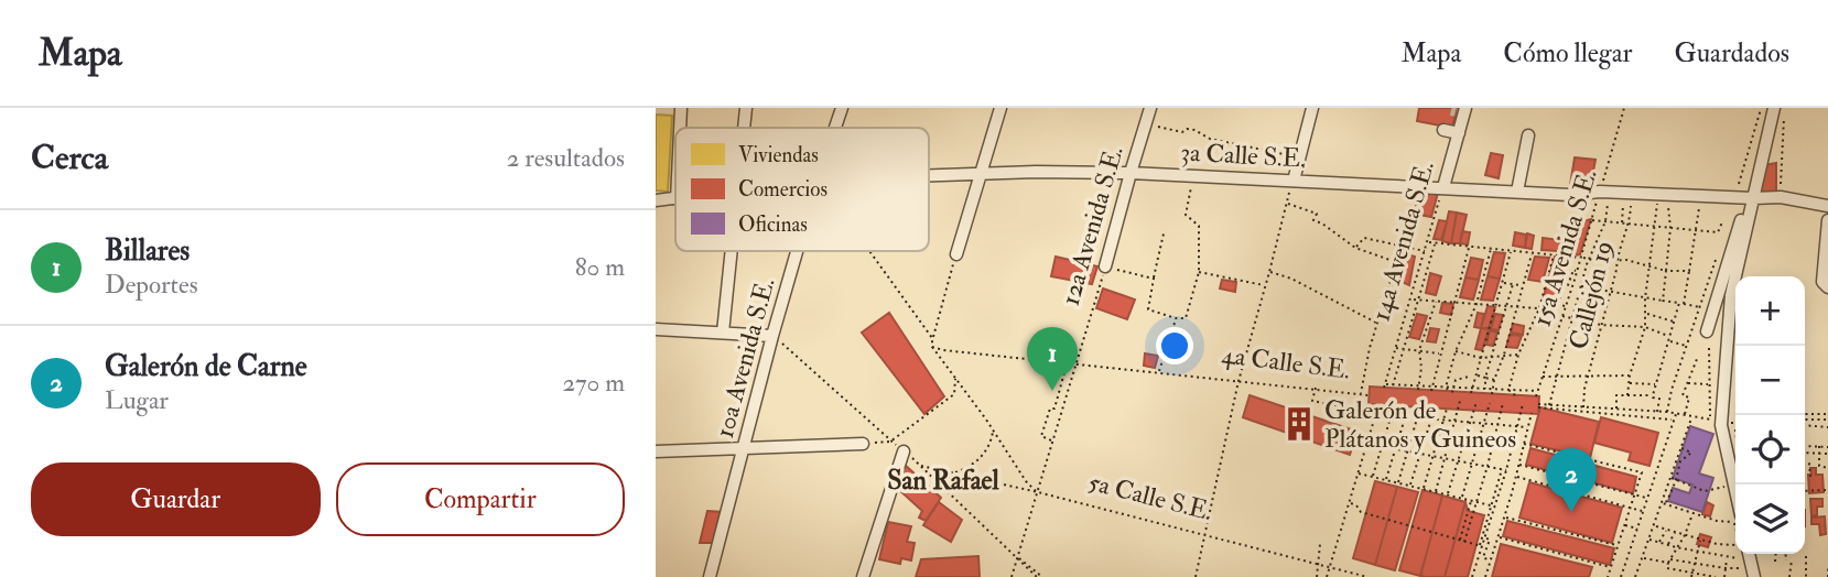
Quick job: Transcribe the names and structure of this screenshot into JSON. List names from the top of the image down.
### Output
{
  "streets": {
    "street": [
      "3a Calle S.E.",
      "12a Avenida S.E.",
      "14a Avenida S.E.",
      "10a Avenida S.E."
    ],
    "path": [
      "15a Avenida S.E.",
      "Callejón 19",
      "4a Calle S.E.",
      "5a Calle S.E."
    ]
  },
  "crossings": [
    ["3a Calle S.E.", "12a Avenida S.E."],
    ["3a Calle S.E.", "14a Avenida S.E."],
    ["3a Calle S.E.", "15a Avenida S.E."],
    ["3a Calle S.E.", "Callejón 19"],
    ["12a Avenida S.E.", "4a Calle S.E."],
    ["12a Avenida S.E.", "5a Calle S.E."]
  ],
  "districts": ["San Rafael"],
  "places": {
    "building": ["Galerón de Plátanos y Guineos"]
  },
  "legend": ["Viviendas", "Comercios", "Oficinas"],
  "page": {
    "header": "Mapa",
    "nav": ["Mapa", "Cómo llegar", "Guardados"],
    "heading": ["Cerca", "2 resultados"],
    "list": [
      {
        "mark": "1",
        "name": "Billares",
        "note": "Deportes",
        "value": "80 m"
      },
      {
        "mark": "2",
        "name": "Galerón de Carne",
        "note": "Lugar",
        "value": "270 m"
      }
    ],
    "map_buttons": ["+", "−"],
    "pins": ["1", "2"],
    "buttons": ["Guardar", "Compartir"]
  }
}
